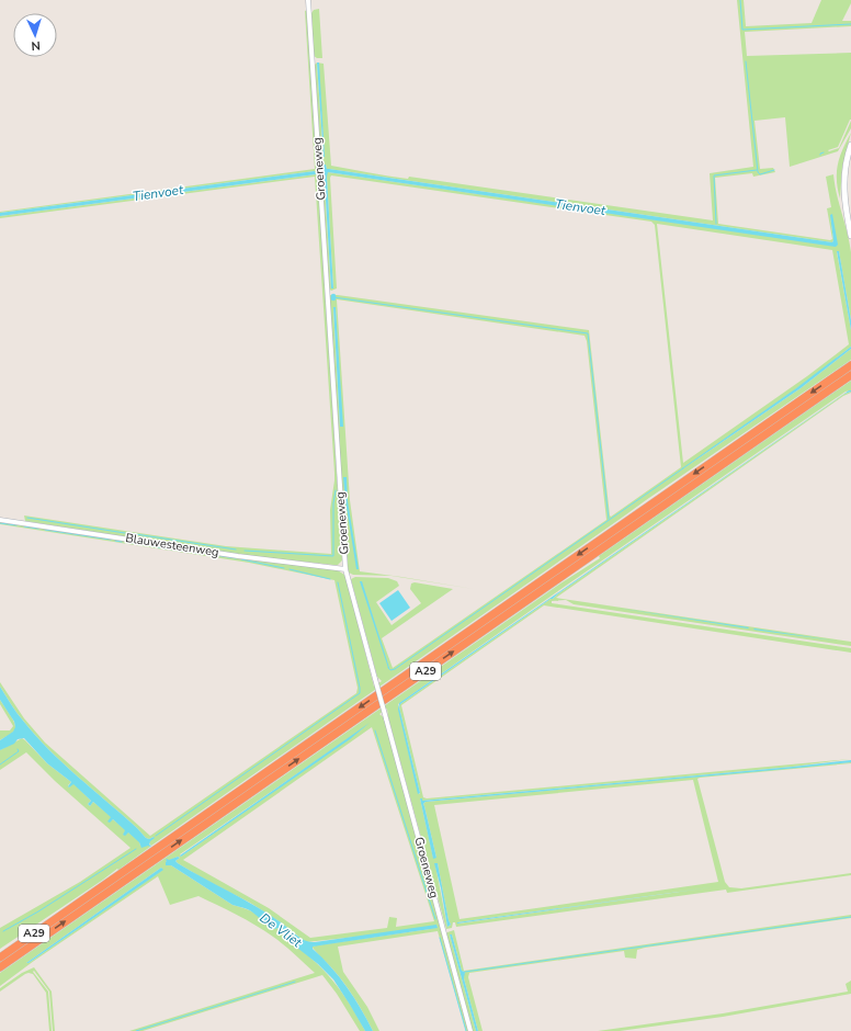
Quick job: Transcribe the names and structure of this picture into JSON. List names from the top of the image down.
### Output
{
  "streets": {
    "highway": ["A29"],
    "street": ["Groeneweg", "Blauwesteenweg"]
  },
  "crossings": [
    ["Groeneweg", "Blauwesteenweg"]
  ],
  "water": ["Tienvoet", "De Vliet"],
  "north": "bottom"
}
